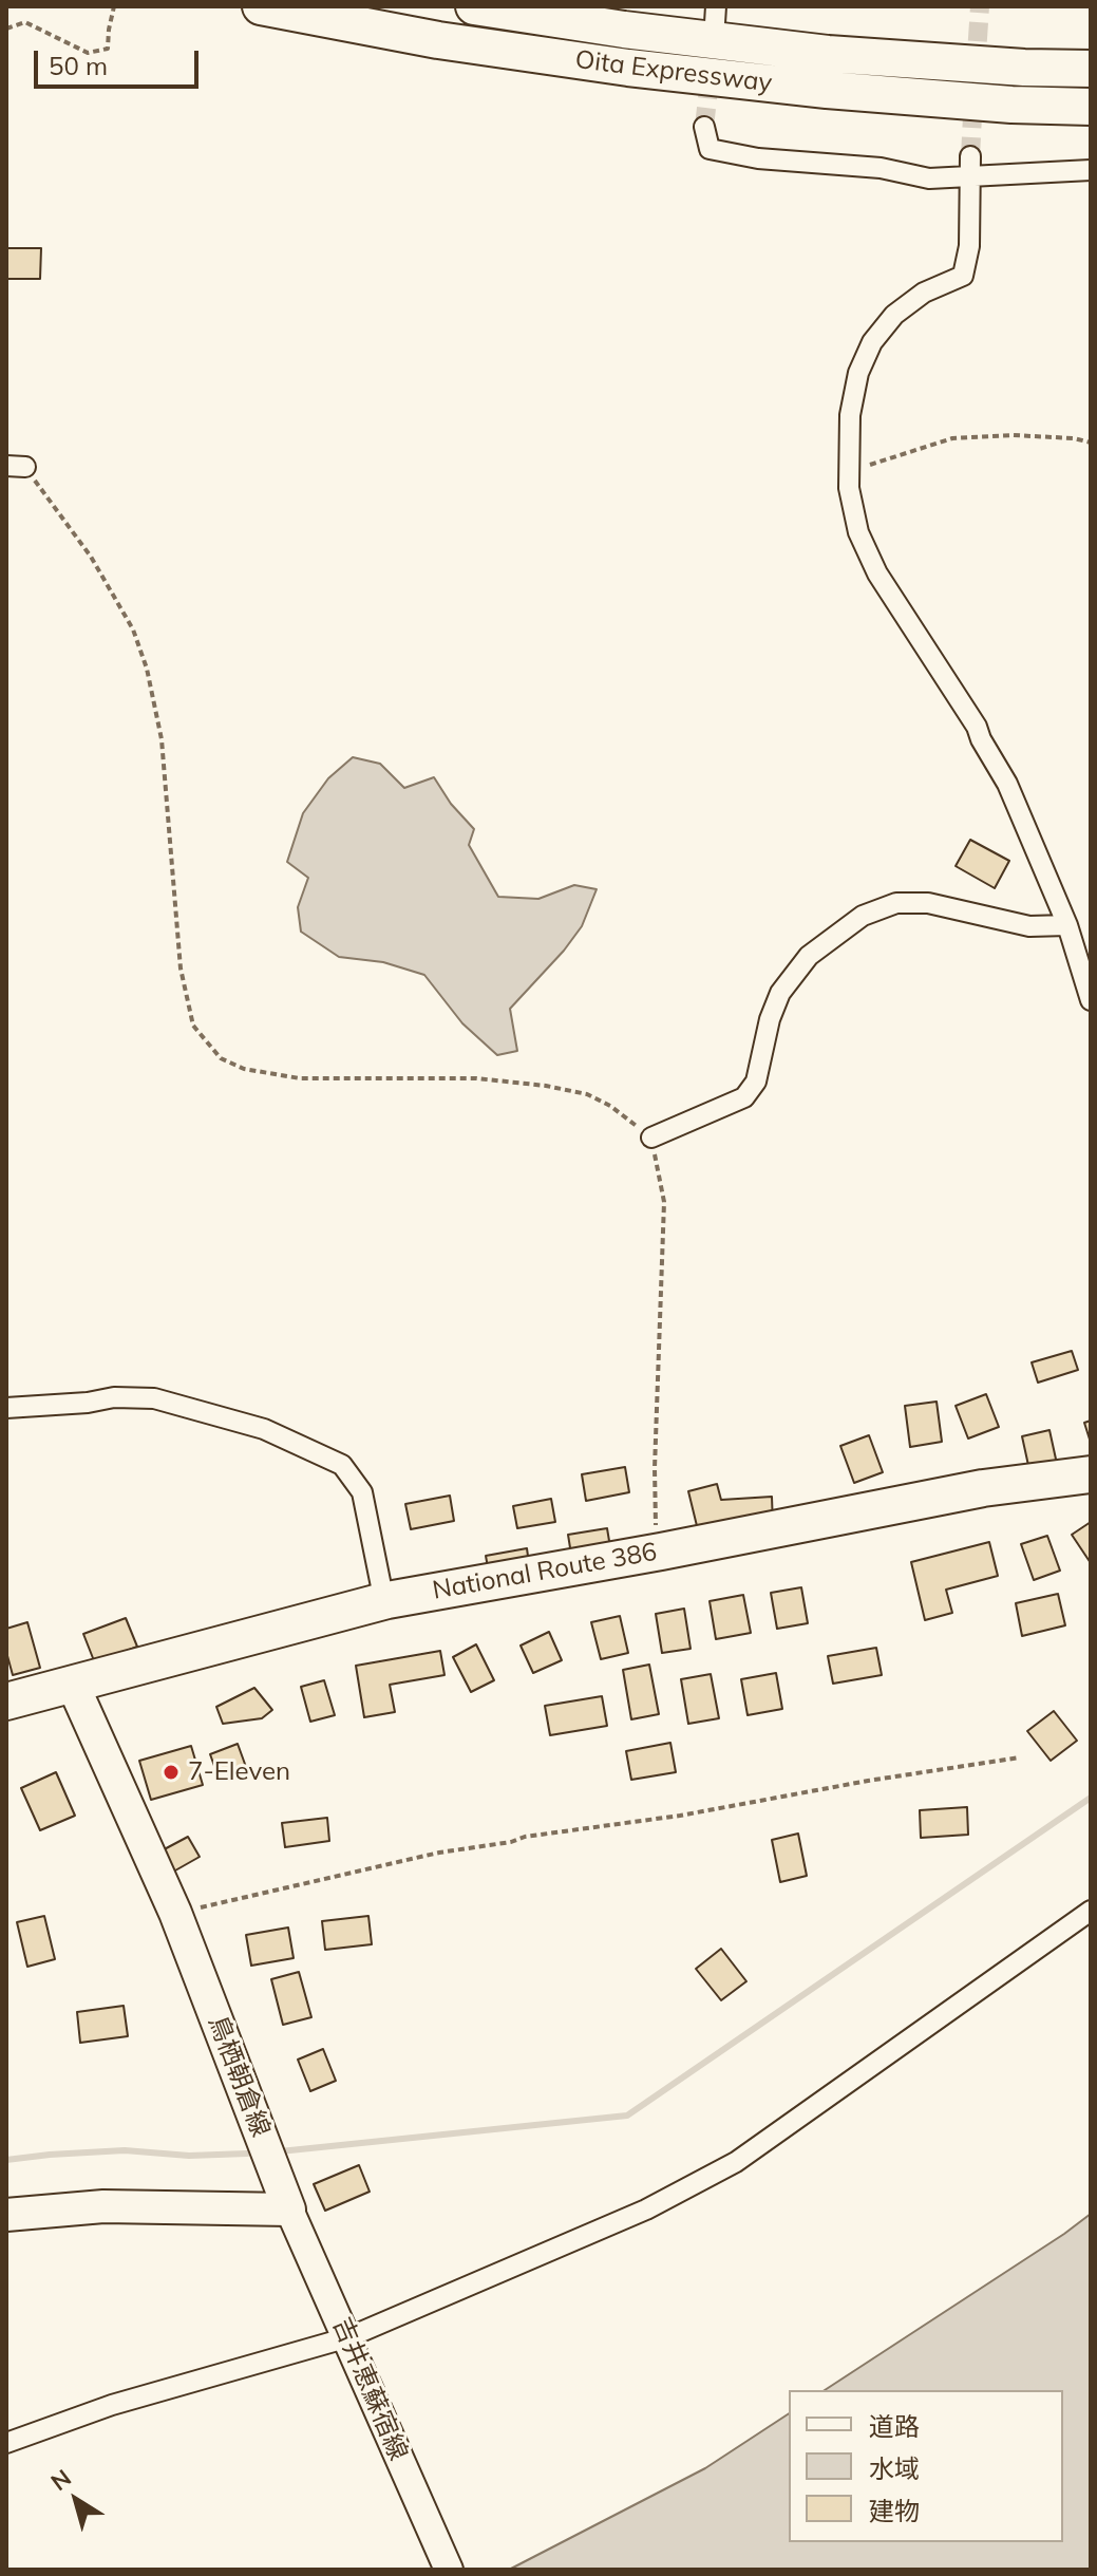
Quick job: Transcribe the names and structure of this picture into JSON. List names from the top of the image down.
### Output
{
  "streets": {
    "highway": ["Oita Expressway", "National Route 386"],
    "main road": ["鳥栖朝倉線", "吉井恵蘇宿線"]
  },
  "crossings": [
    ["National Route 386", "鳥栖朝倉線"],
    ["鳥栖朝倉線", "吉井恵蘇宿線"]
  ],
  "places": ["7-Eleven"],
  "legend": ["道路", "水域", "建物"],
  "scale_bar": "50 m",
  "north": "top left"
}
